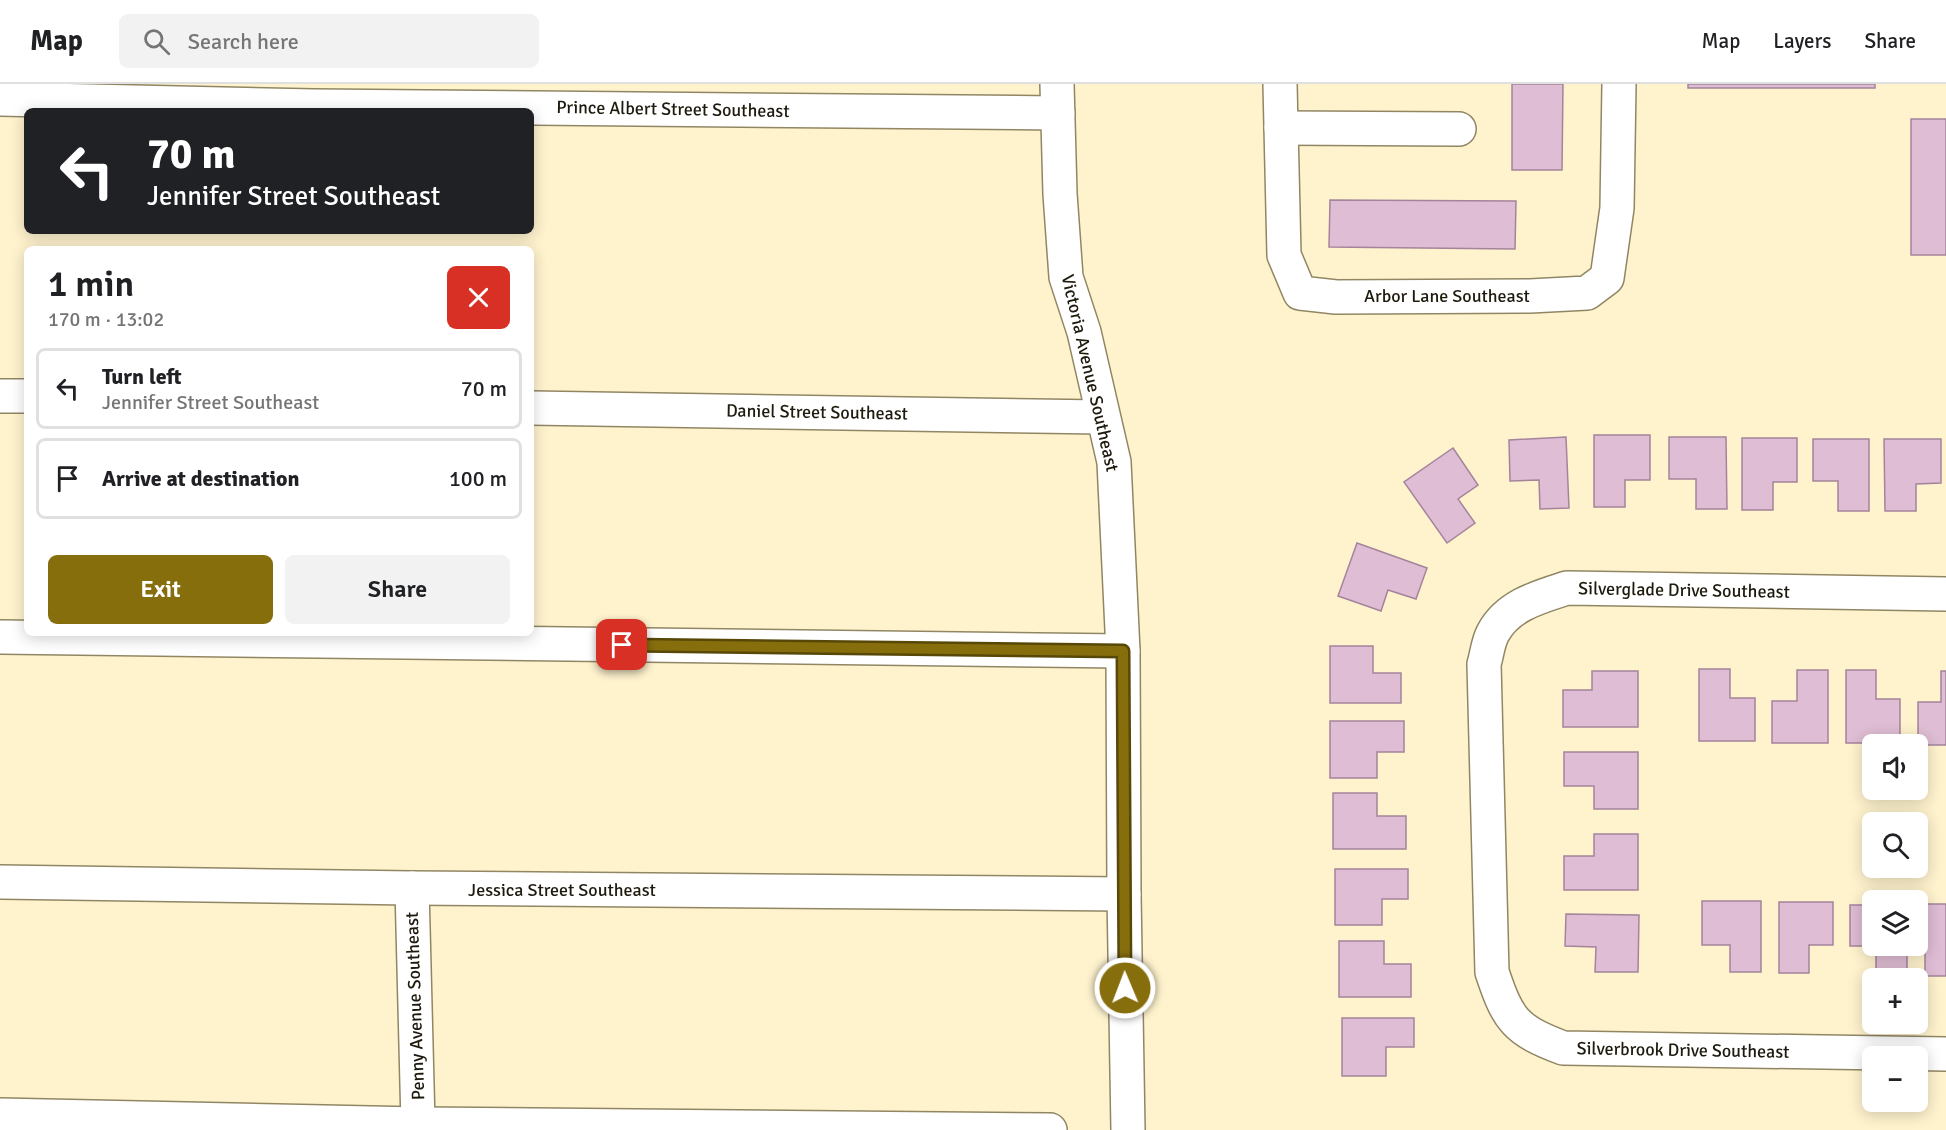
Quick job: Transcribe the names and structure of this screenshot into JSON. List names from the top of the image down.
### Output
{
  "streets": {
    "street": [
      "Prince Albert Street Southeast",
      "Arbor Lane Southeast",
      "Victoria Avenue Southeast",
      "Daniel Street Southeast",
      "Silverglade Drive Southeast",
      "Jessica Street Southeast",
      "Penny Avenue Southeast",
      "Silverbrook Drive Southeast"
    ]
  },
  "crossings": [
    ["Prince Albert Street Southeast", "Victoria Avenue Southeast"],
    ["Victoria Avenue Southeast", "Daniel Street Southeast"],
    ["Victoria Avenue Southeast", "Jessica Street Southeast"],
    ["Silverglade Drive Southeast", "Silverbrook Drive Southeast"],
    ["Jessica Street Southeast", "Penny Avenue Southeast"]
  ],
  "page": {
    "header": "Map",
    "search": "Search here",
    "nav": ["Map", "Layers", "Share"],
    "turn": ["70 m", "Jennifer Street Southeast"],
    "heading": ["1 min", "170 m · 13:02"],
    "list": [
      {
        "name": "Turn left",
        "note": "Jennifer Street Southeast",
        "value": "70 m"
      },
      {
        "name": "Arrive at destination",
        "value": "100 m"
      }
    ],
    "buttons": ["Exit", "Share"],
    "map_buttons": ["+", "−"]
  }
}
